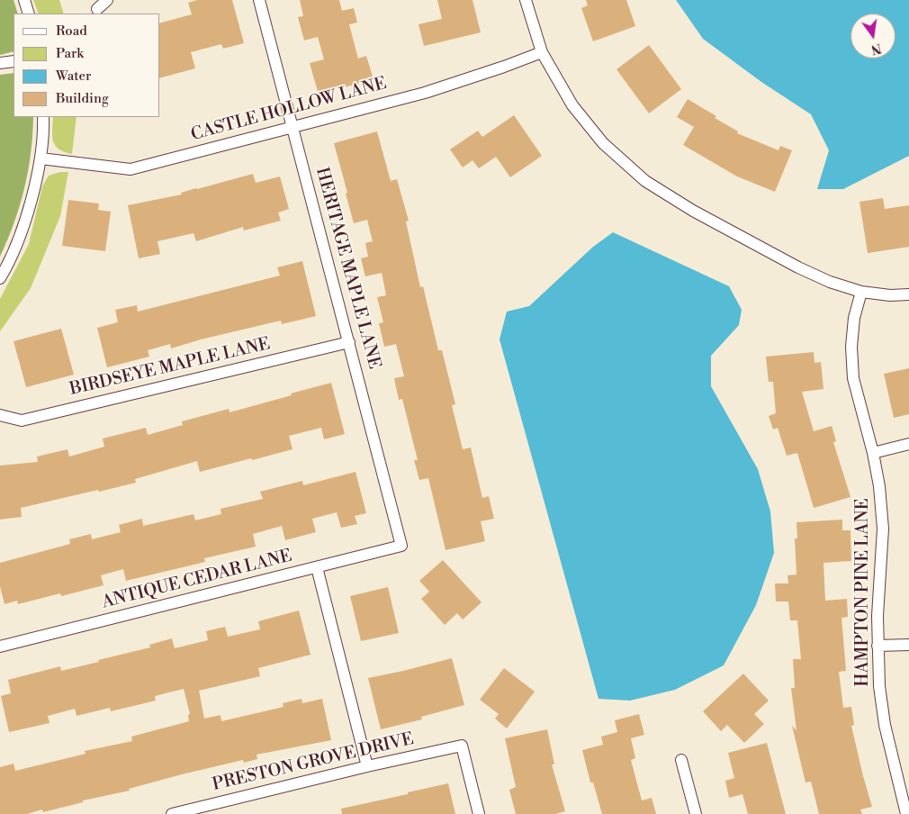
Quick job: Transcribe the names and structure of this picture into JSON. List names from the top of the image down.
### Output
{
  "streets": {
    "street": [
      "CASTLE HOLLOW LANE",
      "HERITAGE MAPLE LANE",
      "BIRDSEYE MAPLE LANE",
      "ANTIQUE CEDAR LANE",
      "HAMPTON PINE LANE",
      "PRESTON GROVE DRIVE"
    ]
  },
  "crossings": [
    ["CASTLE HOLLOW LANE", "HERITAGE MAPLE LANE"],
    ["HERITAGE MAPLE LANE", "BIRDSEYE MAPLE LANE"],
    ["HERITAGE MAPLE LANE", "ANTIQUE CEDAR LANE"]
  ],
  "legend": [
    "Road",
    "Park",
    "Water",
    "Building"
  ],
  "north": "bottom"
}
